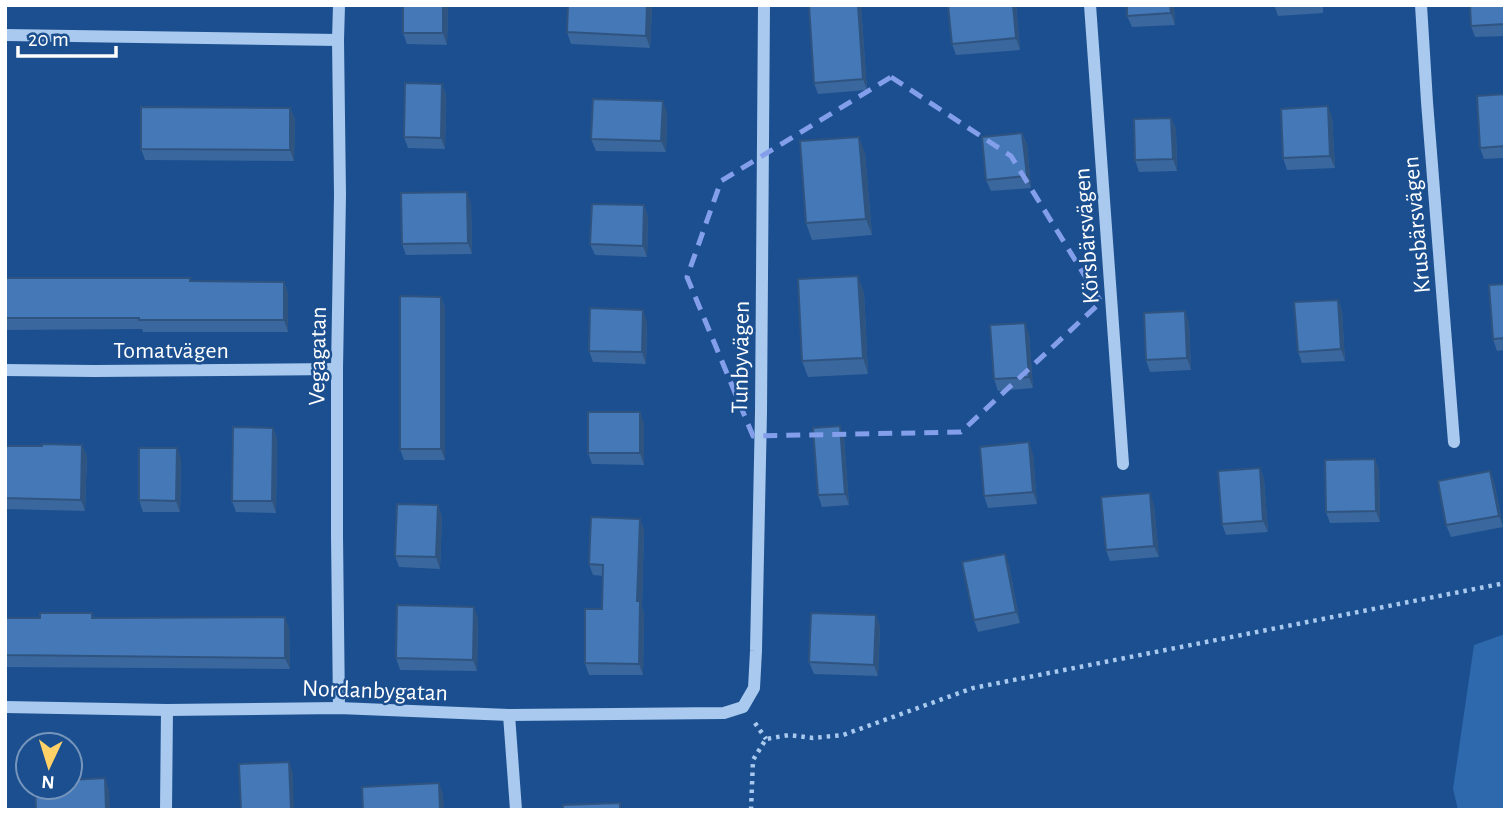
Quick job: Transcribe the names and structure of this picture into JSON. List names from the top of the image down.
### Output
{
  "streets": {
    "street": [
      "Krusbärsvägen",
      "Körsbärsvägen",
      "Tomatvägen",
      "Vegagatan",
      "Tunbyvägen",
      "Nordanbygatan"
    ]
  },
  "crossings": [
    ["Tomatvägen", "Vegagatan"],
    ["Vegagatan", "Nordanbygatan"],
    ["Tunbyvägen", "Nordanbygatan"]
  ],
  "scale_bar": "20 m",
  "north": "bottom"
}
